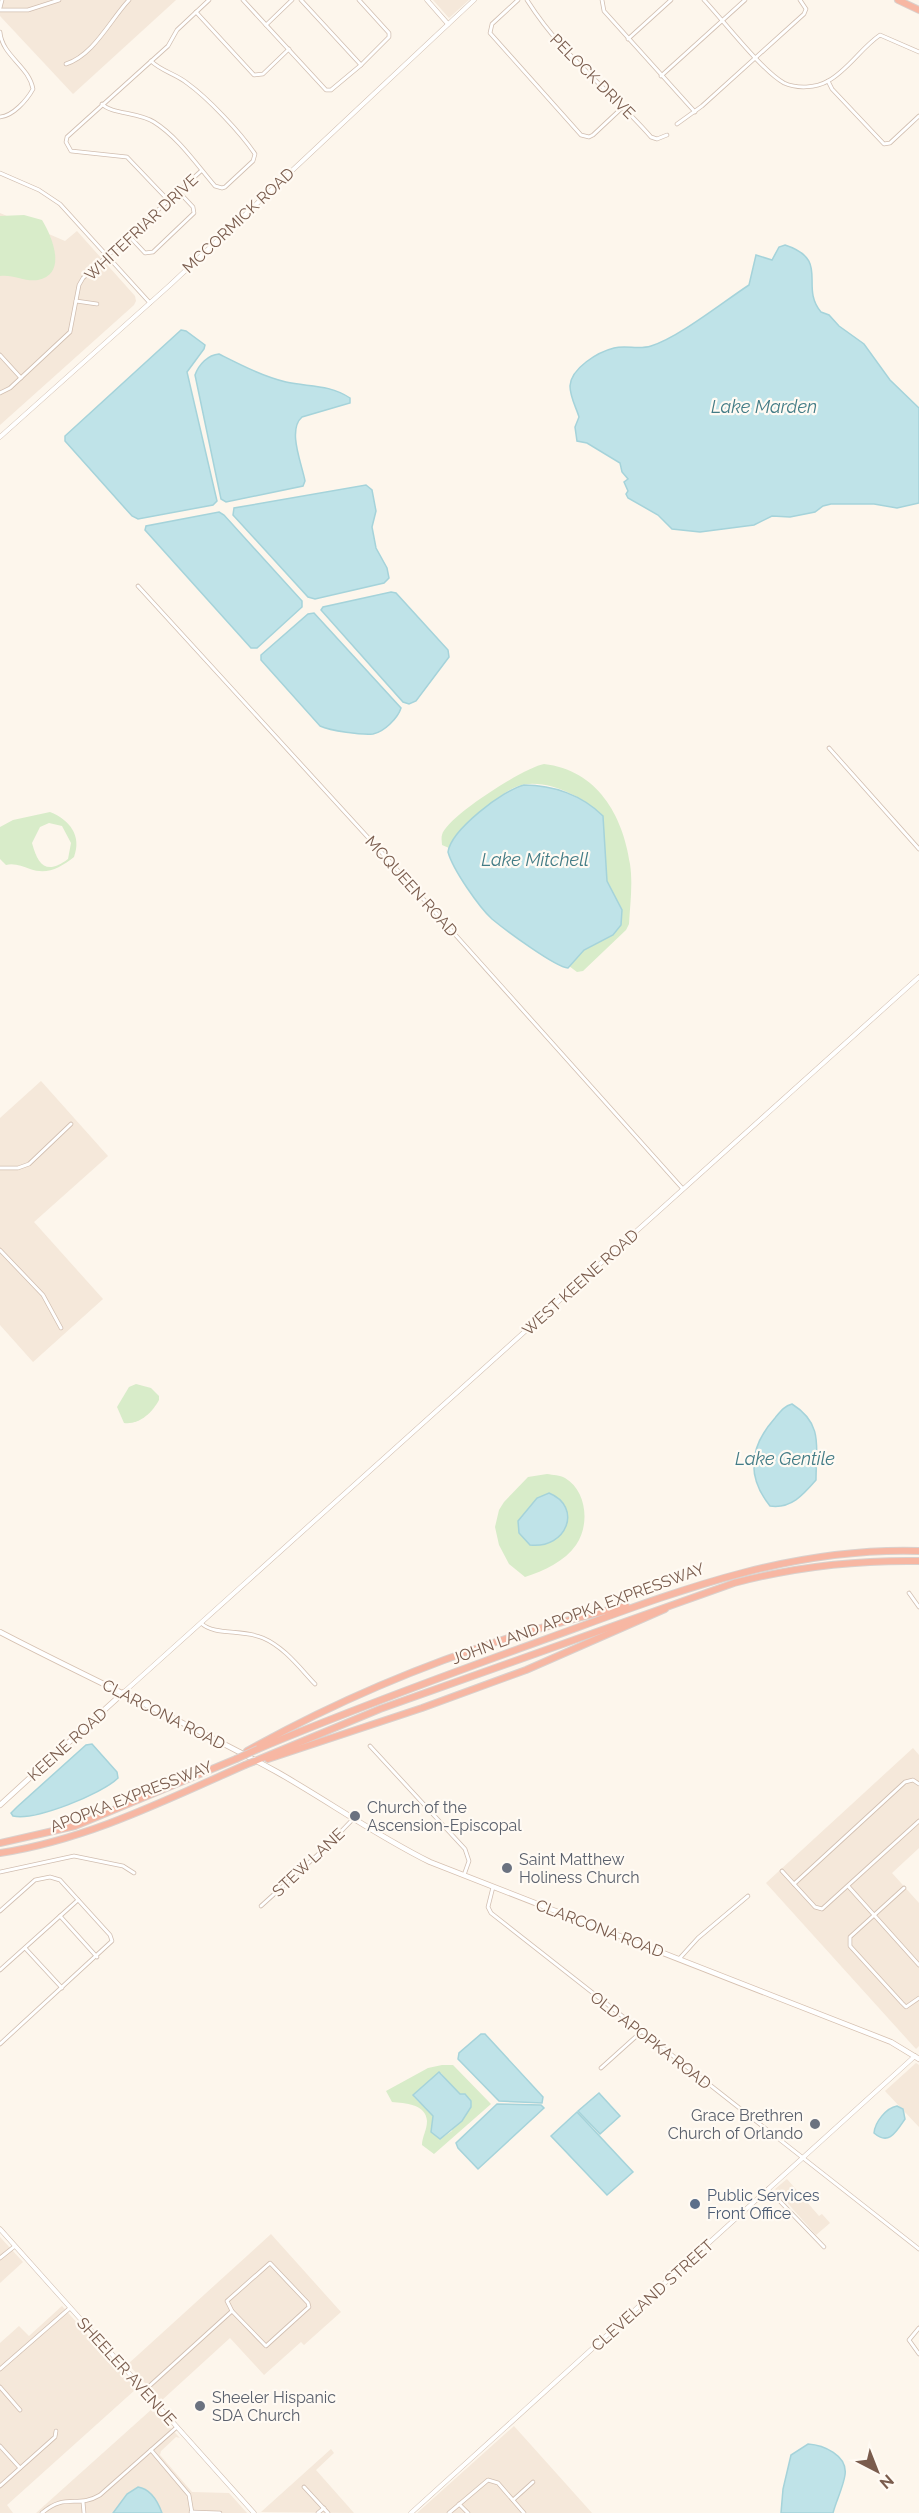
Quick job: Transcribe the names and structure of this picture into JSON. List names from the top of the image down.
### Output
{
  "streets": {
    "highway": ["JOHN LAND APOPKA EXPRESSWAY", "APOPKA EXPRESSWAY"],
    "main road": ["CLARCONA ROAD", "KEENE ROAD"],
    "street": [
      "PELOCK DRIVE",
      "MCCORMICK ROAD",
      "WHITEFRIAR DRIVE",
      "MCQUEEN ROAD",
      "WEST KEENE ROAD",
      "STEW LANE",
      "OLD APOPKA ROAD",
      "CLEVELAND STREET",
      "SHEELER AVENUE"
    ]
  },
  "crossings": [
    ["MCQUEEN ROAD", "WEST KEENE ROAD"],
    ["WEST KEENE ROAD", "KEENE ROAD"],
    ["JOHN LAND APOPKA EXPRESSWAY", "APOPKA EXPRESSWAY"],
    ["CLARCONA ROAD", "KEENE ROAD"],
    ["CLARCONA ROAD", "STEW LANE"],
    ["CLARCONA ROAD", "OLD APOPKA ROAD"],
    ["CLARCONA ROAD", "CLEVELAND STREET"],
    ["OLD APOPKA ROAD", "CLEVELAND STREET"]
  ],
  "water": ["Lake Marden", "Lake Mitchell", "Lake Gentile"],
  "places": [
    "Church of the Ascension-Episcopal",
    "Saint Matthew Holiness Church",
    "Grace Brethren Church of Orlando",
    "Public Services Front Office",
    "Sheeler Hispanic SDA Church"
  ],
  "north": "bottom right"
}
